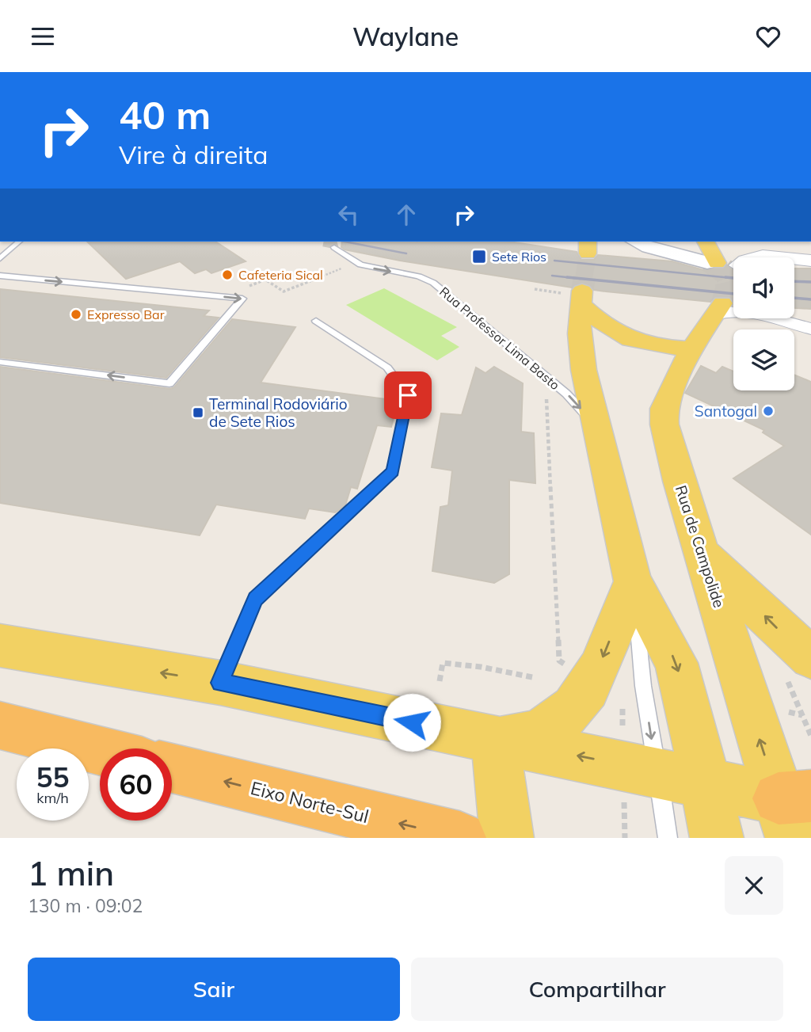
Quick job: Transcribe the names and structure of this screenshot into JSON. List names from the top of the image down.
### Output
{
  "streets": {
    "highway": ["Eixo Norte-Sul"],
    "main road": ["Rua de Campolide"],
    "lane": ["Rua Professor Lima Basto"]
  },
  "one_way": ["Rua Professor Lima Basto", "Eixo Norte-Sul"],
  "places": {
    "transit": ["Sete Rios", "Terminal Rodoviário de Sete Rios"],
    "other": ["Cafeteria Sical", "Expresso Bar", "Santogal"]
  },
  "page": {
    "header": "Waylane",
    "turn": ["40 m", "Vire à direita"],
    "speed": "55 km/h",
    "limit": "60",
    "heading": ["1 min", "130 m · 09:02"],
    "buttons": ["Sair", "Compartilhar"]
  }
}
